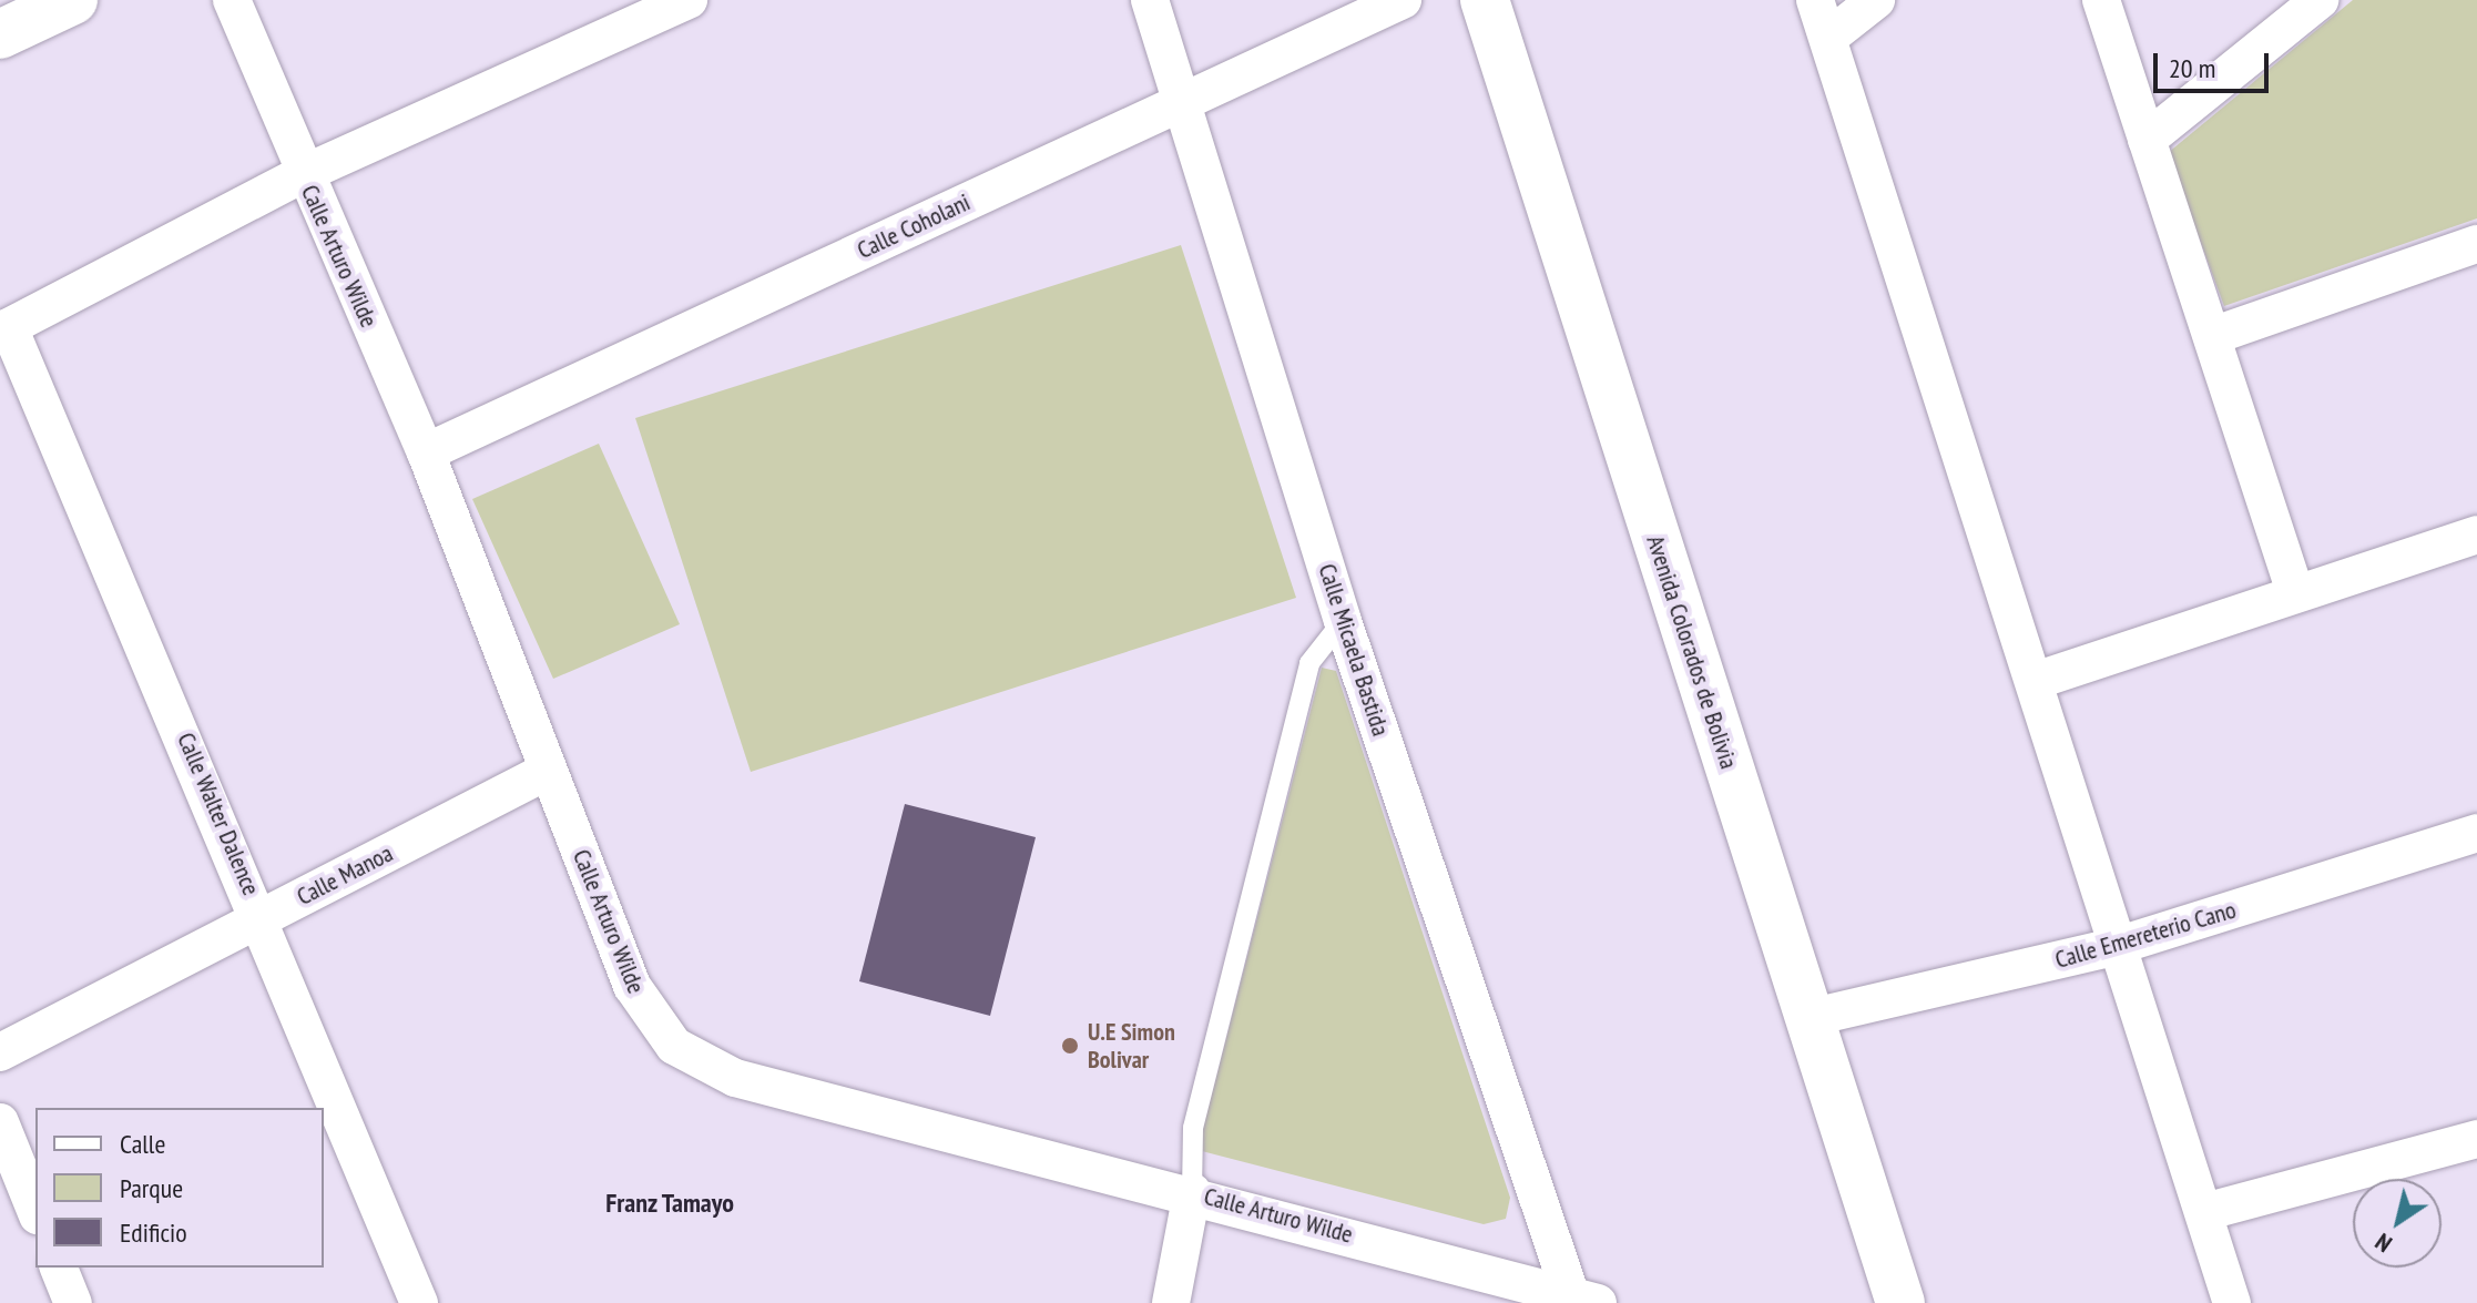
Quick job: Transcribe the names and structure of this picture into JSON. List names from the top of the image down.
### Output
{
  "streets": {
    "street": [
      "Calle Coholani",
      "Calle Arturo Wilde",
      "Calle Micaela Bastida",
      "Avenida Colorados de Bolivia",
      "Calle Walter Dalence",
      "Calle Manoa",
      "Calle Emereterio Cano"
    ]
  },
  "crossings": [
    ["Calle Coholani", "Calle Arturo Wilde"],
    ["Calle Coholani", "Calle Micaela Bastida"],
    ["Calle Arturo Wilde", "Calle Micaela Bastida"],
    ["Calle Arturo Wilde", "Calle Manoa"],
    ["Avenida Colorados de Bolivia", "Calle Emereterio Cano"],
    ["Calle Walter Dalence", "Calle Manoa"]
  ],
  "districts": ["Franz Tamayo"],
  "places": ["U.E Simon Bolivar"],
  "legend": ["Calle", "Parque", "Edificio"],
  "scale_bar": "20 m",
  "north": "bottom left"
}
